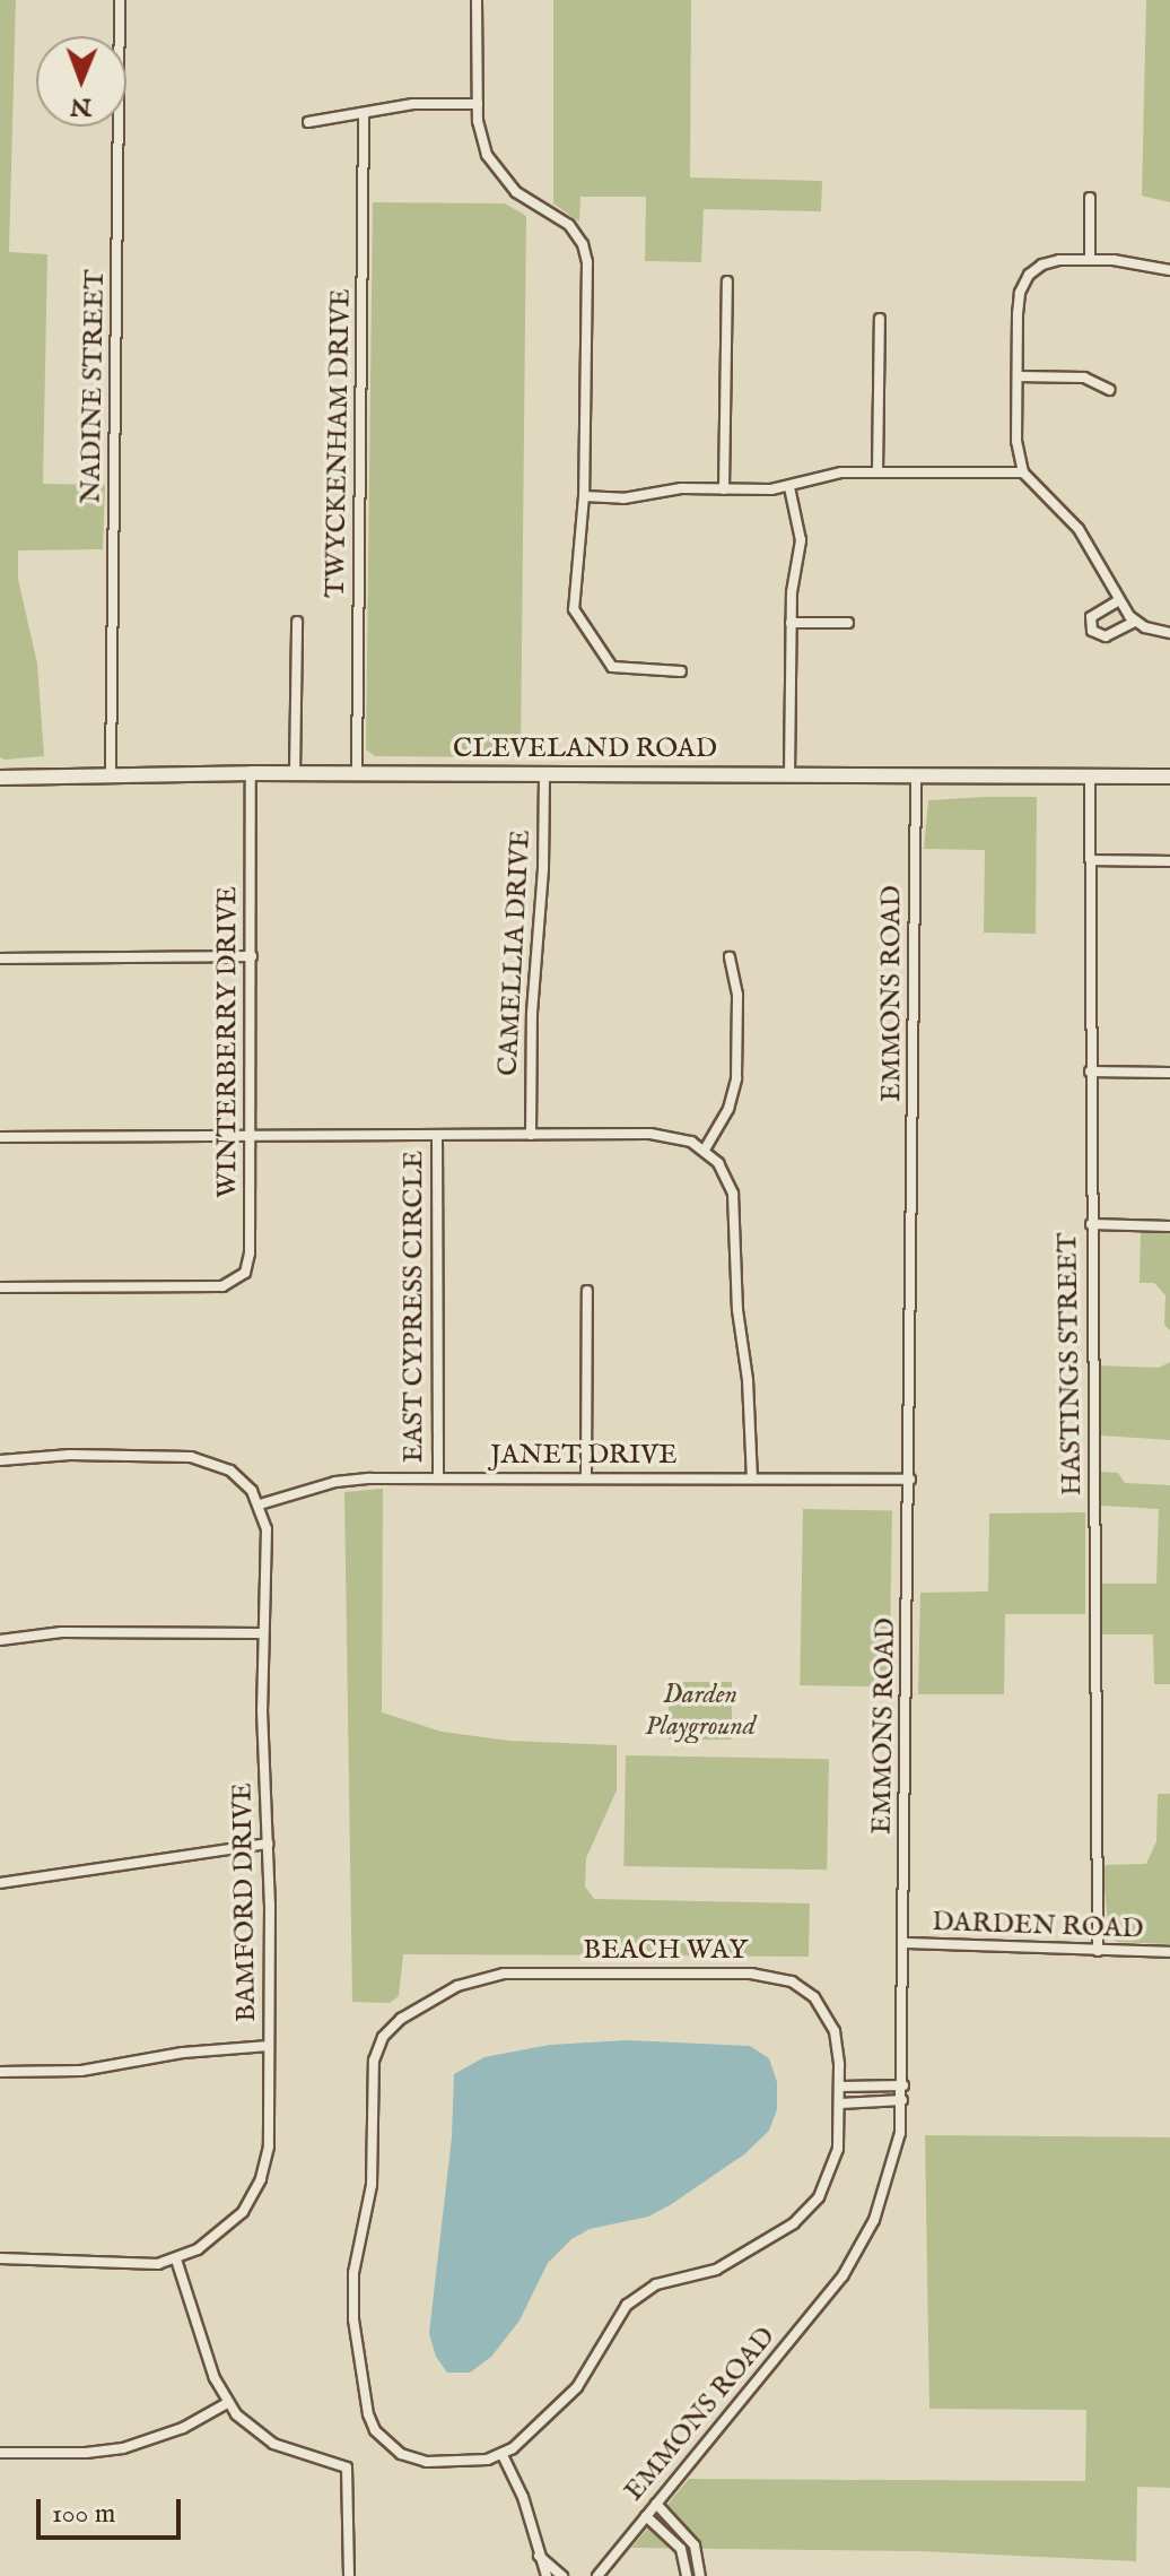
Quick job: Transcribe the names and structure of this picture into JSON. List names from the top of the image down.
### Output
{
  "streets": {
    "main road": ["CLEVELAND ROAD"],
    "street": [
      "NADINE STREET",
      "TWYCKENHAM DRIVE",
      "CAMELLIA DRIVE",
      "EMMONS ROAD",
      "WINTERBERRY DRIVE",
      "EAST CYPRESS CIRCLE",
      "HASTINGS STREET",
      "JANET DRIVE",
      "BAMFORD DRIVE",
      "DARDEN ROAD",
      "BEACH WAY"
    ]
  },
  "crossings": [
    ["NADINE STREET", "CLEVELAND ROAD"],
    ["TWYCKENHAM DRIVE", "CLEVELAND ROAD"],
    ["CLEVELAND ROAD", "CAMELLIA DRIVE"],
    ["CLEVELAND ROAD", "EMMONS ROAD"],
    ["CLEVELAND ROAD", "WINTERBERRY DRIVE"],
    ["CLEVELAND ROAD", "HASTINGS STREET"],
    ["EMMONS ROAD", "JANET DRIVE"],
    ["EMMONS ROAD", "DARDEN ROAD"],
    ["EAST CYPRESS CIRCLE", "JANET DRIVE"],
    ["HASTINGS STREET", "DARDEN ROAD"],
    ["JANET DRIVE", "BAMFORD DRIVE"]
  ],
  "parks": ["Darden Playground"],
  "scale_bar": "100 m",
  "north": "bottom"
}
